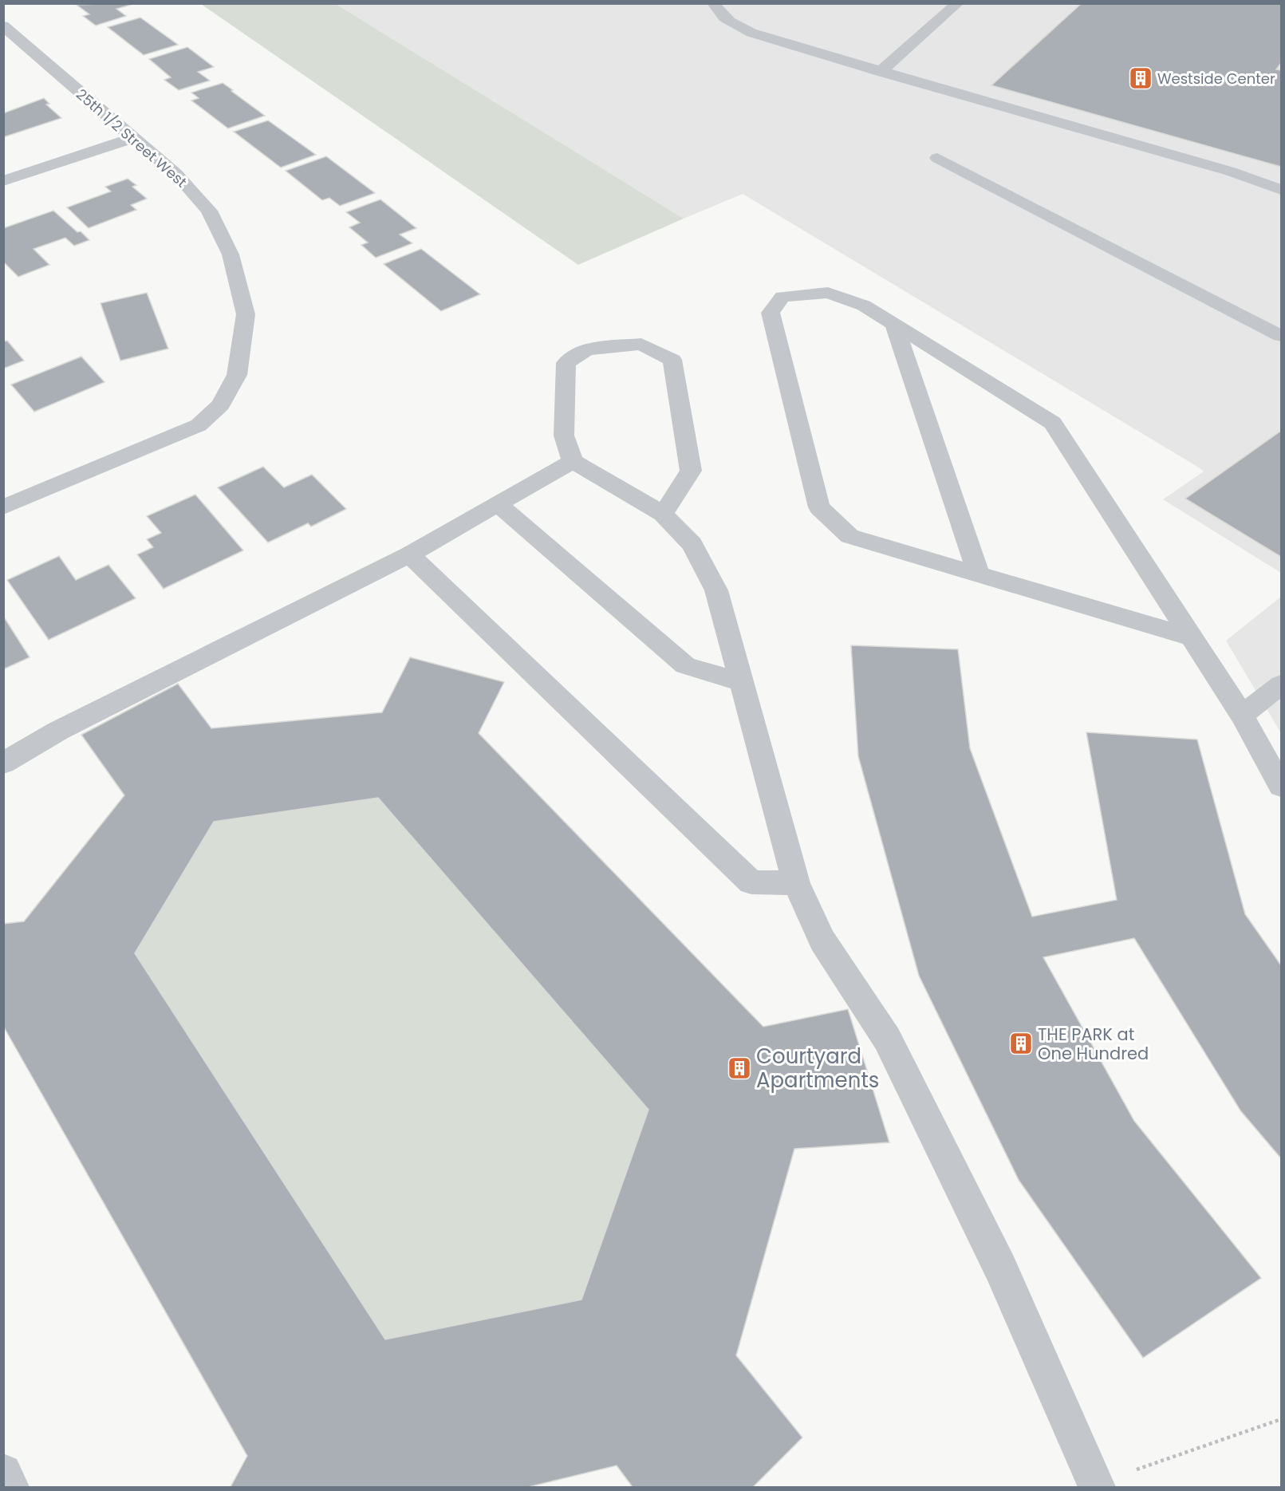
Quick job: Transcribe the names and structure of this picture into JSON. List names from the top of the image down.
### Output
{
  "streets": {
    "street": ["25th 1/2 Street West"]
  },
  "places": {
    "building": ["Westside Center", "THE PARK at One Hundred", "Courtyard Apartments"]
  }
}
